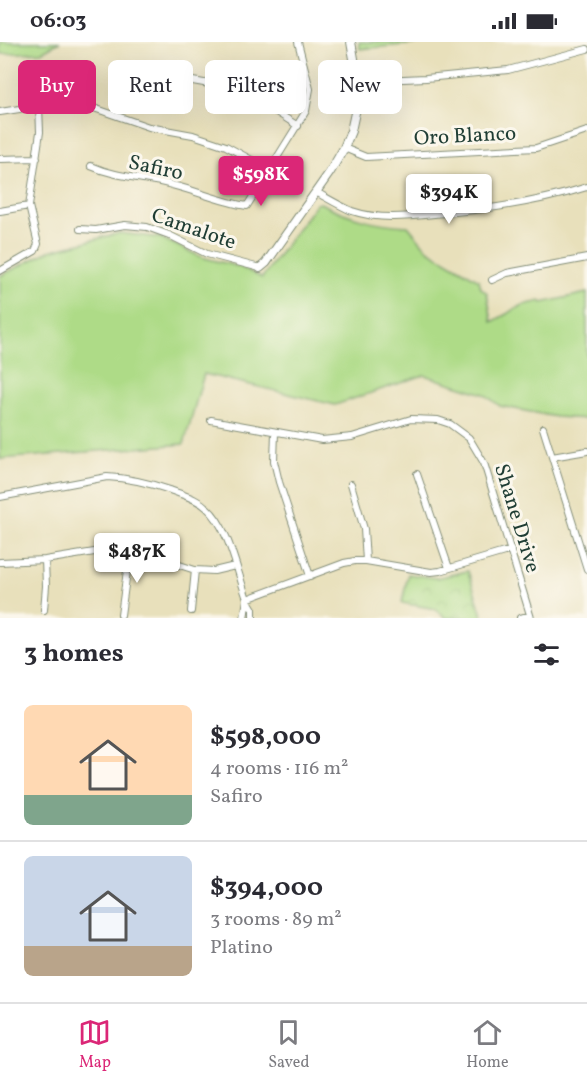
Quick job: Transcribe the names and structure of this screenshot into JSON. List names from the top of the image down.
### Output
{
  "streets": {
    "street": [
      "Oro Blanco",
      "Safiro",
      "Camalote",
      "Shane Drive"
    ]
  },
  "page": {
    "status": "06:03",
    "chip": [
      "Buy",
      "Rent",
      "Filters",
      "New"
    ],
    "price": ["$598K", "$394K", "$487K"],
    "heading": "3 homes",
    "list": [
      {
        "name": "$598,000",
        "note": "4 rooms · 116 m² · Safiro"
      },
      {
        "name": "$394,000",
        "note": "3 rooms · 89 m² · Platino"
      }
    ],
    "tabs": ["Map", "Saved", "Home"]
  }
}
